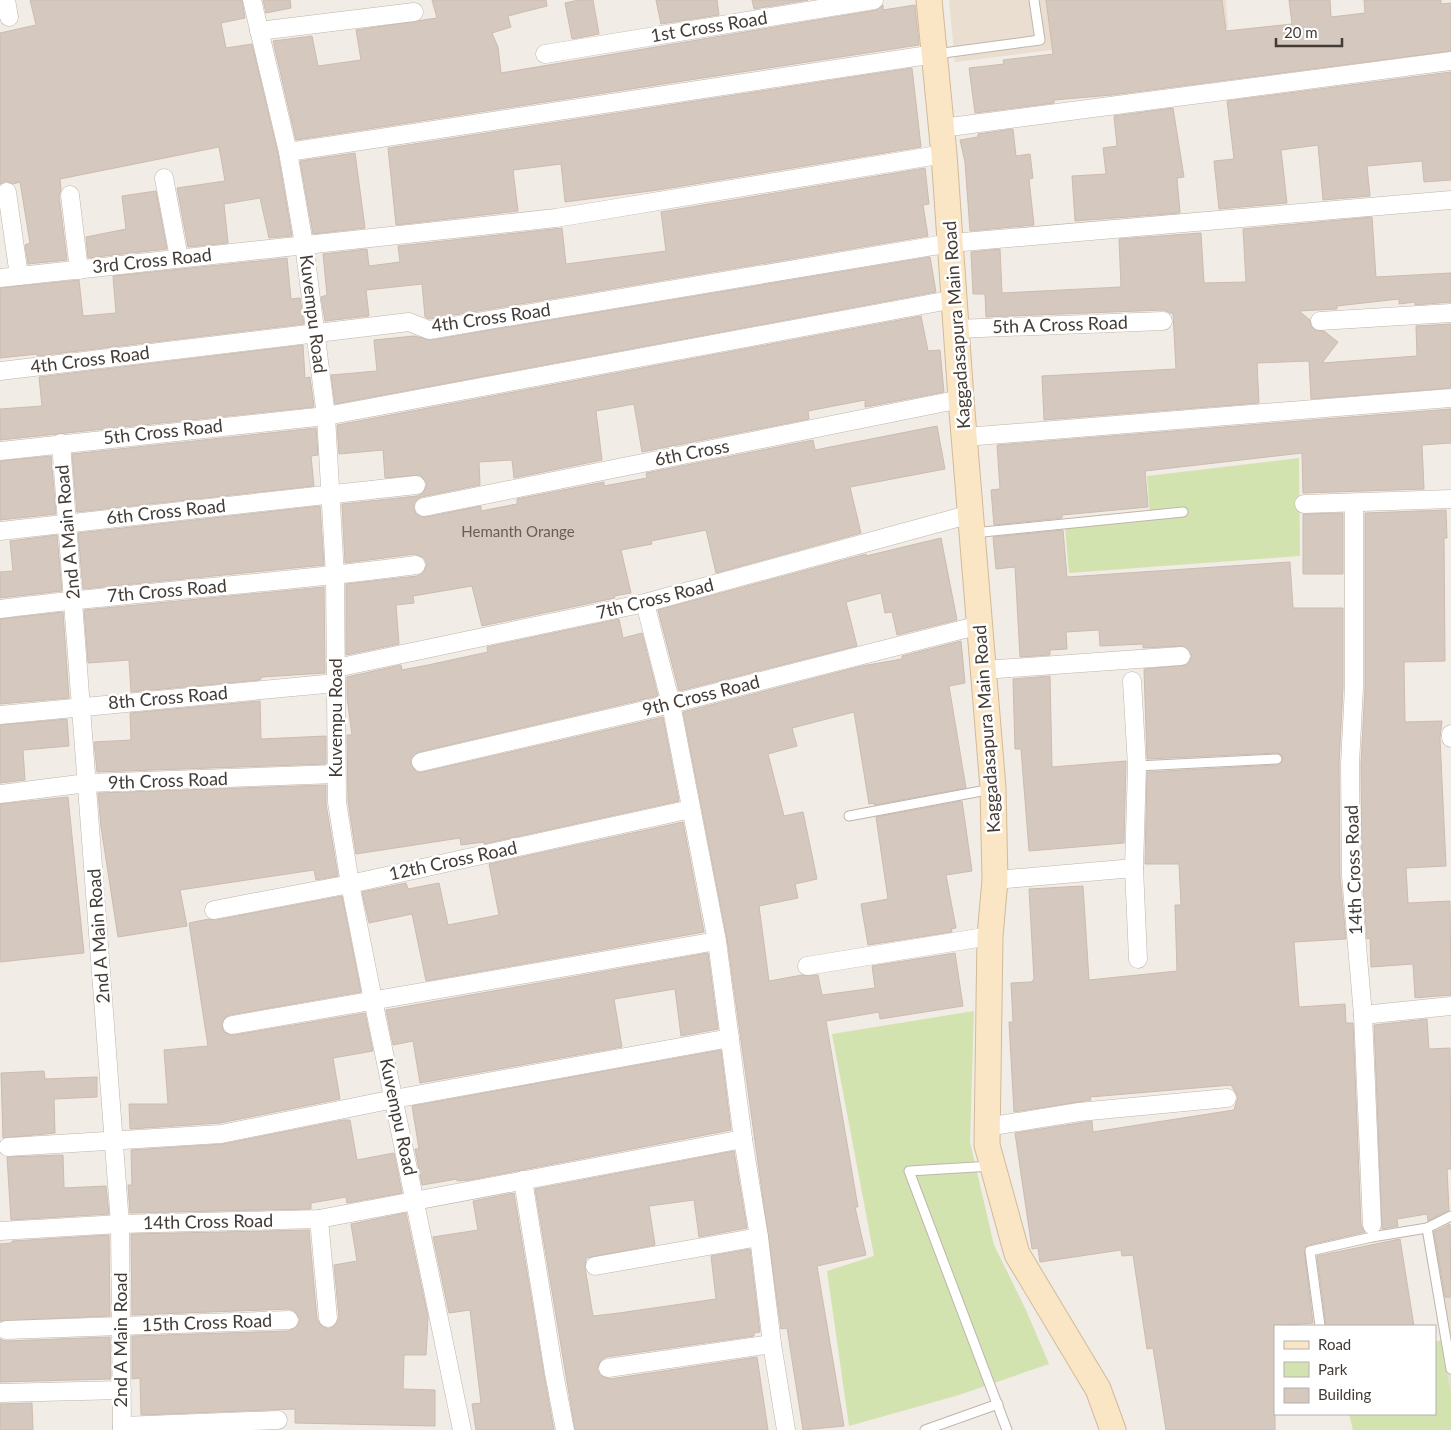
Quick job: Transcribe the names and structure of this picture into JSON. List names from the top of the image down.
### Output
{
  "streets": {
    "main road": ["Kaggadasapura Main Road"],
    "street": [
      "1st Cross Road",
      "3rd Cross Road",
      "Kuvempu Road",
      "4th Cross Road",
      "5th A Cross Road",
      "5th Cross Road",
      "6th Cross",
      "6th Cross Road",
      "2nd A Main Road",
      "7th Cross Road",
      "9th Cross Road",
      "8th Cross Road",
      "12th Cross Road",
      "14th Cross Road",
      "15th Cross Road"
    ]
  },
  "crossings": [
    ["3rd Cross Road", "Kuvempu Road"],
    ["3rd Cross Road", "Kaggadasapura Main Road"],
    ["Kuvempu Road", "4th Cross Road"],
    ["Kuvempu Road", "5th Cross Road"],
    ["Kuvempu Road", "6th Cross Road"],
    ["Kuvempu Road", "7th Cross Road"],
    ["Kuvempu Road", "9th Cross Road"],
    ["Kuvempu Road", "8th Cross Road"],
    ["Kuvempu Road", "12th Cross Road"],
    ["Kuvempu Road", "14th Cross Road"],
    ["4th Cross Road", "Kaggadasapura Main Road"],
    ["Kaggadasapura Main Road", "5th A Cross Road"],
    ["Kaggadasapura Main Road", "5th Cross Road"],
    ["Kaggadasapura Main Road", "6th Cross"],
    ["Kaggadasapura Main Road", "7th Cross Road"],
    ["Kaggadasapura Main Road", "9th Cross Road"],
    ["5th Cross Road", "2nd A Main Road"],
    ["6th Cross Road", "2nd A Main Road"],
    ["2nd A Main Road", "7th Cross Road"],
    ["2nd A Main Road", "9th Cross Road"],
    ["2nd A Main Road", "8th Cross Road"],
    ["2nd A Main Road", "14th Cross Road"],
    ["2nd A Main Road", "15th Cross Road"],
    ["7th Cross Road", "8th Cross Road"]
  ],
  "house_numbers": ["Hemanth Orange"],
  "legend": ["Road", "Park", "Building"],
  "scale_bar": "20 m"
}
